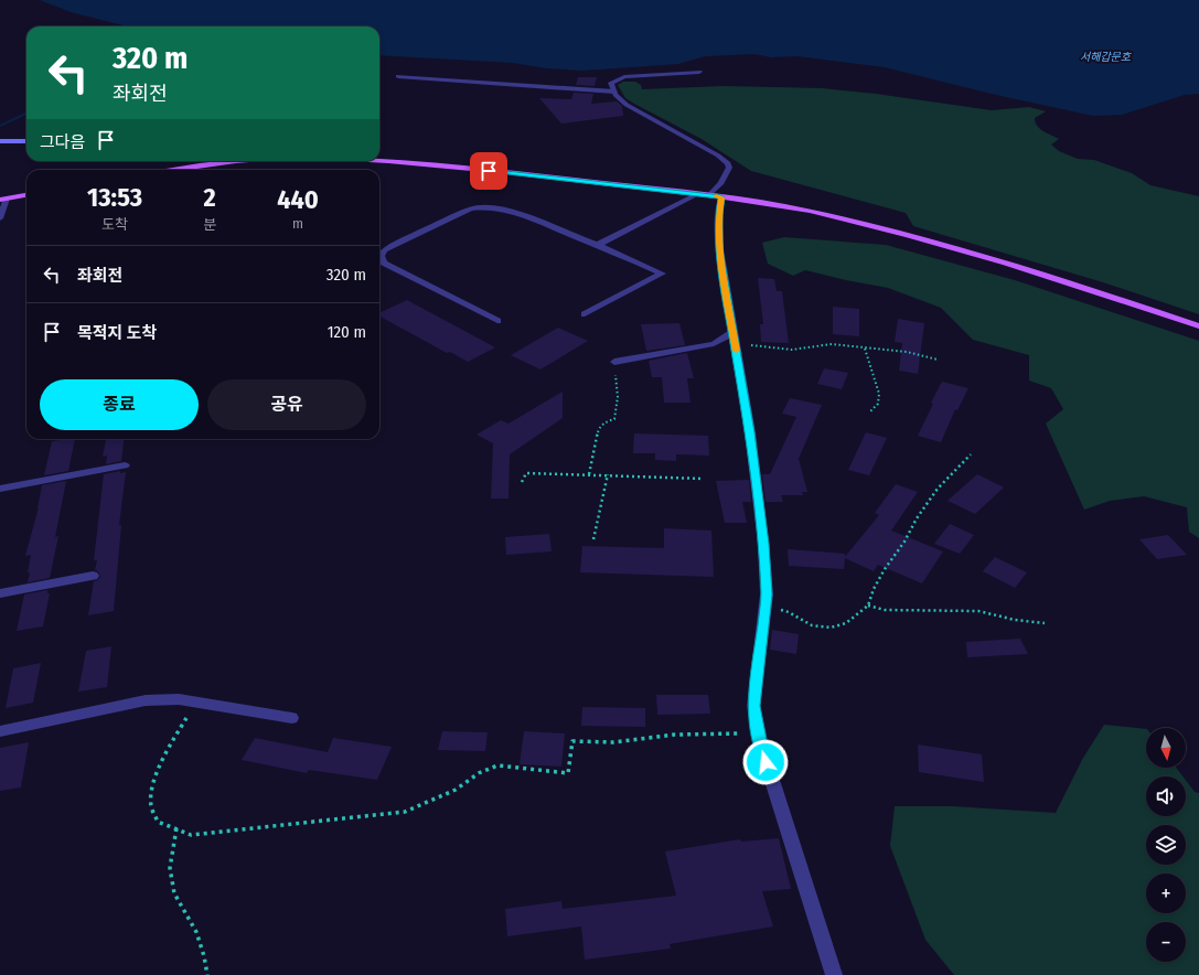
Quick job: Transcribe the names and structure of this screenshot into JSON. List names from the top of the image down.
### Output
{
  "water": ["서해갑문호"],
  "north": "bottom",
  "page": {
    "turn": ["320 m", "좌회전"],
    "then": "그다음",
    "eta": [
      "13:53",
      "도착",
      "2",
      "분",
      "440",
      "m"
    ],
    "list": [
      {
        "name": "좌회전",
        "value": "320 m"
      },
      {
        "name": "목적지 도착",
        "value": "120 m"
      }
    ],
    "buttons": ["종료", "공유"],
    "map_buttons": ["+", "−"]
  }
}
